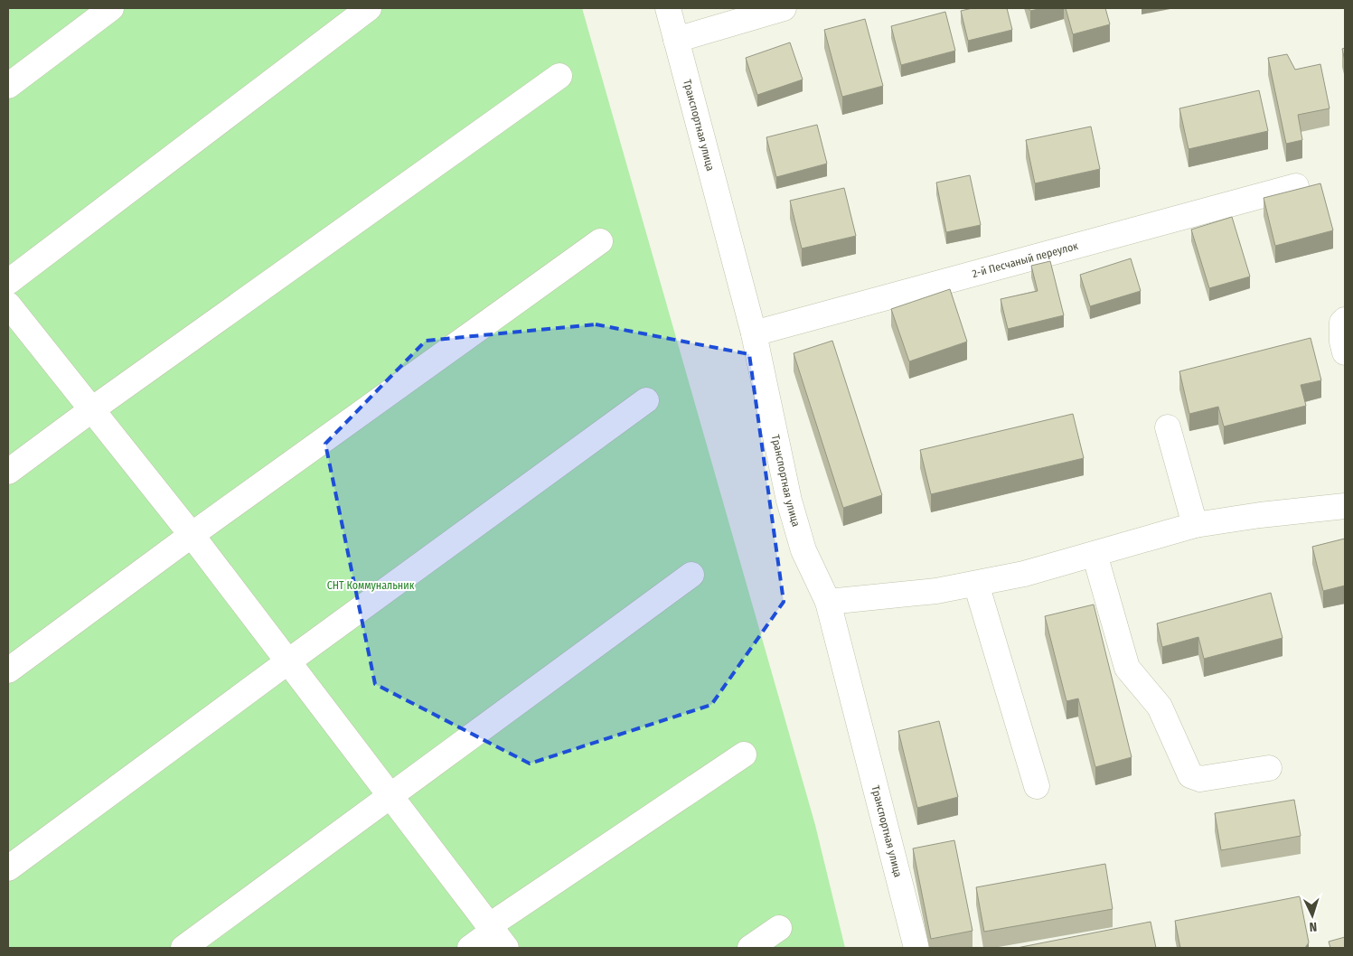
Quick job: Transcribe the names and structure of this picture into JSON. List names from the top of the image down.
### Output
{
  "streets": {
    "street": ["Транспортная улица", "2-й Песчаный переулок"]
  },
  "crossings": [
    ["Транспортная улица", "2-й Песчаный переулок"]
  ],
  "parks": ["СНТ Коммунальник"],
  "north": "bottom"
}
